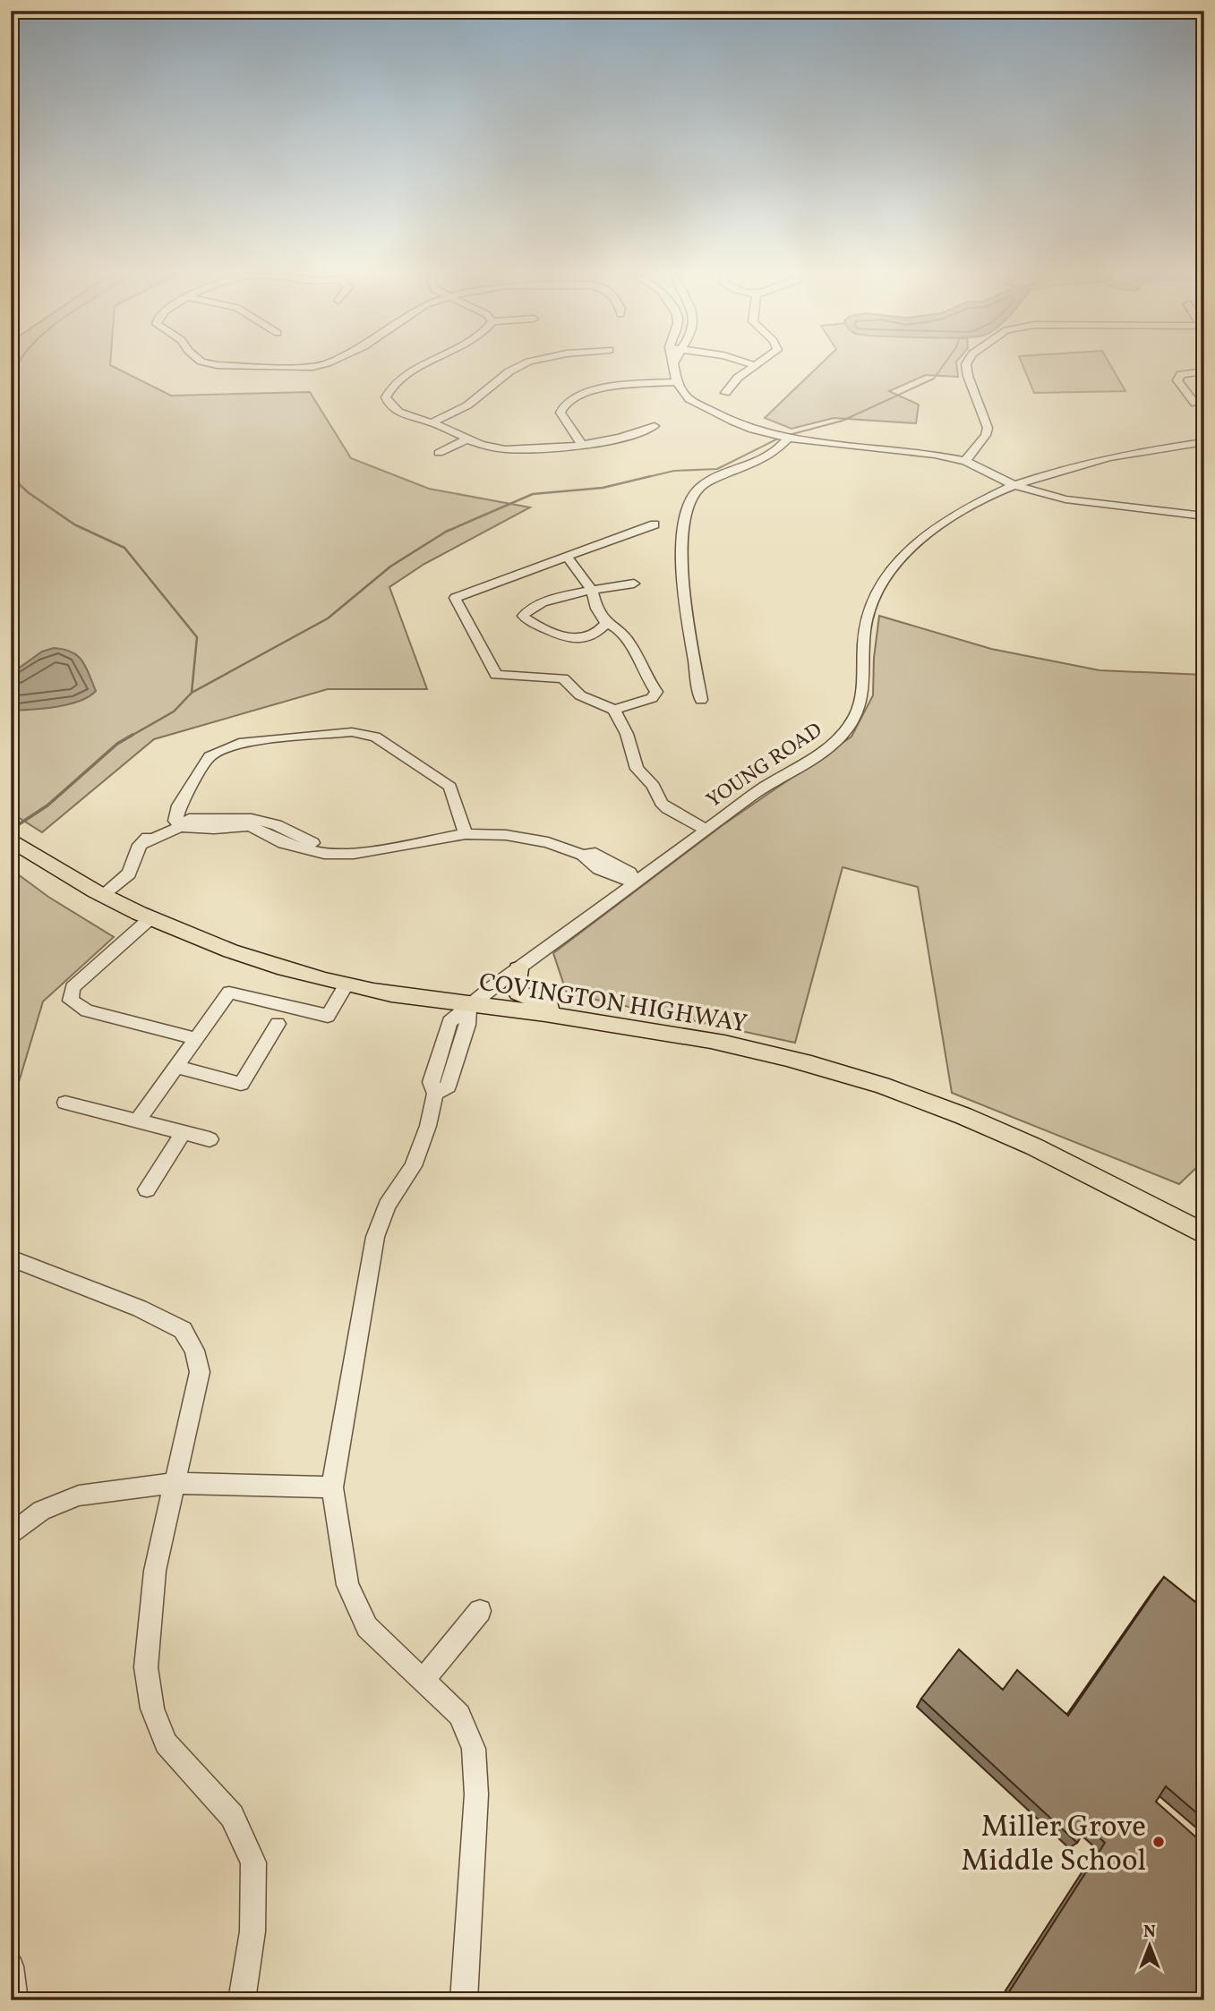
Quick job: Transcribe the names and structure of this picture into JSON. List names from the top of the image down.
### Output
{
  "streets": {
    "main road": ["COVINGTON HIGHWAY"],
    "street": ["YOUNG ROAD"]
  },
  "crossings": [
    ["YOUNG ROAD", "COVINGTON HIGHWAY"]
  ],
  "places": ["Miller Grove Middle School"],
  "north": "top"
}
